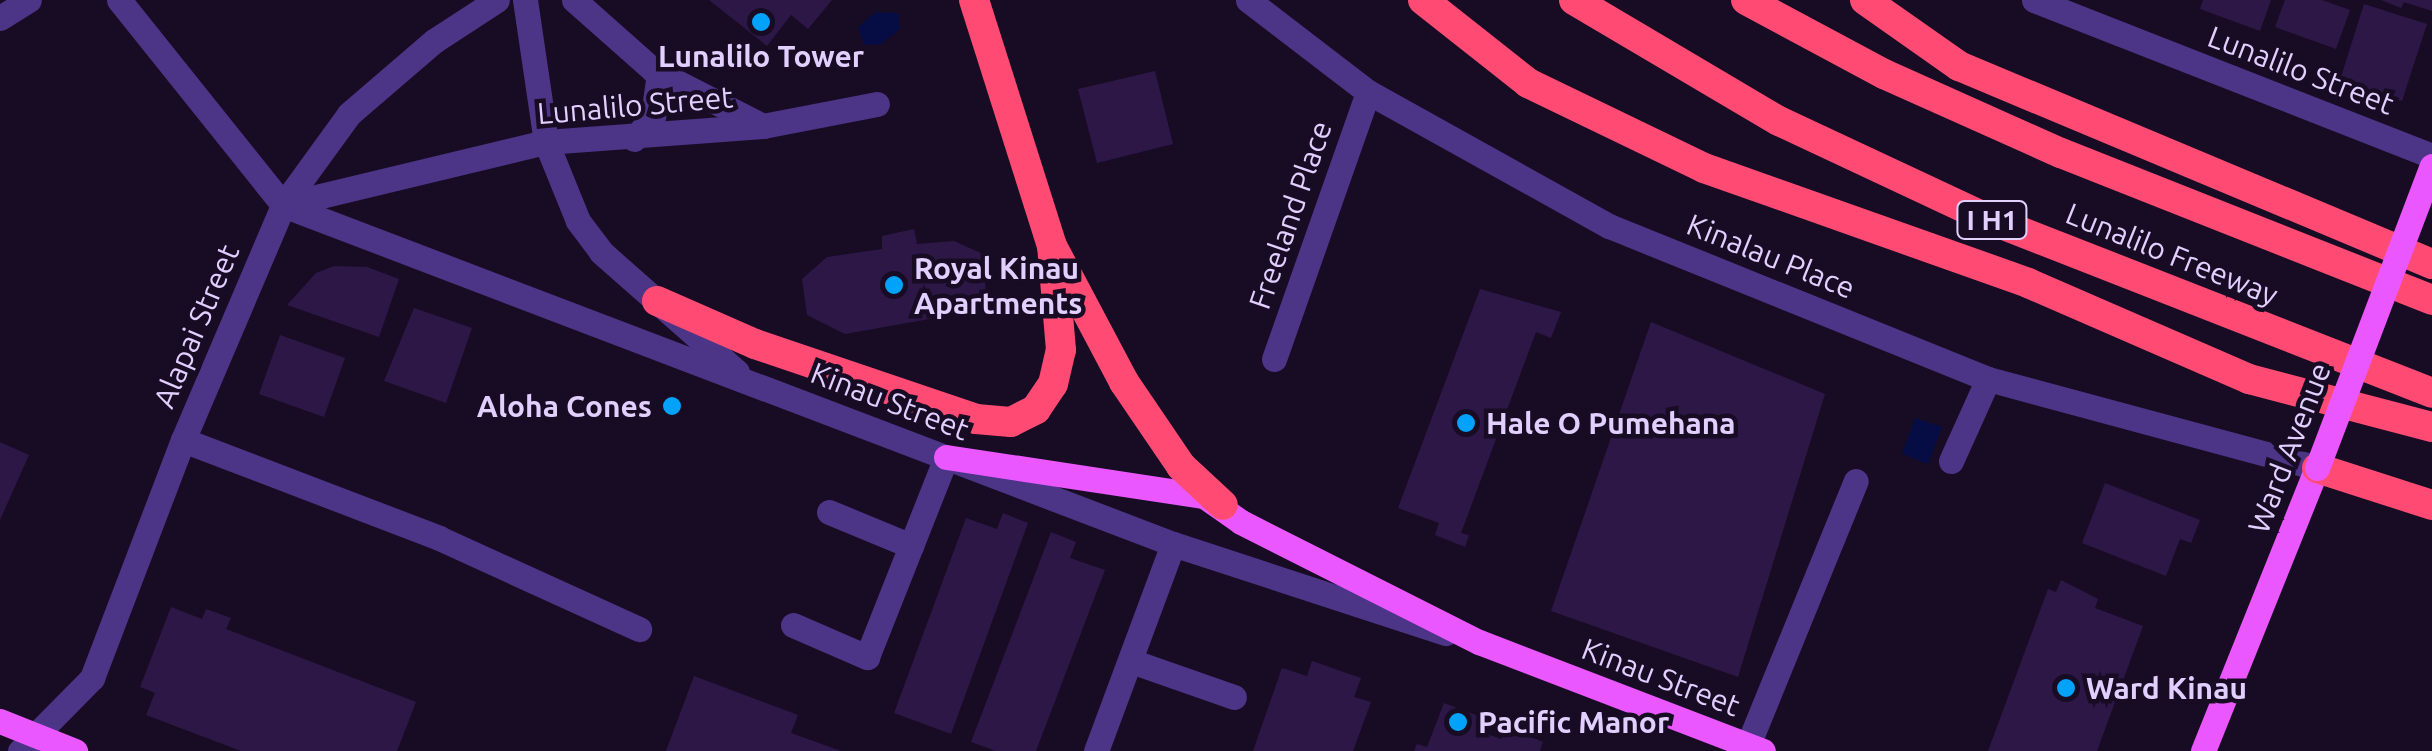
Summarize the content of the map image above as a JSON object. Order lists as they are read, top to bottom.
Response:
{
  "streets": {
    "highway": ["I H1", "Lunalilo Freeway"],
    "main road": ["Kinau Street", "Ward Avenue"],
    "street": [
      "Lunalilo Street",
      "Freeland Place",
      "Kinalau Place",
      "Alapai Street"
    ]
  },
  "crossings": [
    ["Lunalilo Street", "Alapai Street"],
    ["Lunalilo Street", "Kinau Street"],
    ["Freeland Place", "Kinalau Place"],
    ["Kinalau Place", "Ward Avenue"],
    ["Alapai Street", "Kinau Street"]
  ],
  "places": [
    "Lunalilo Tower",
    "Royal Kinau Apartments",
    "Aloha Cones",
    "Hale O Pumehana",
    "Ward Kinau",
    "Pacific Manor"
  ]
}
